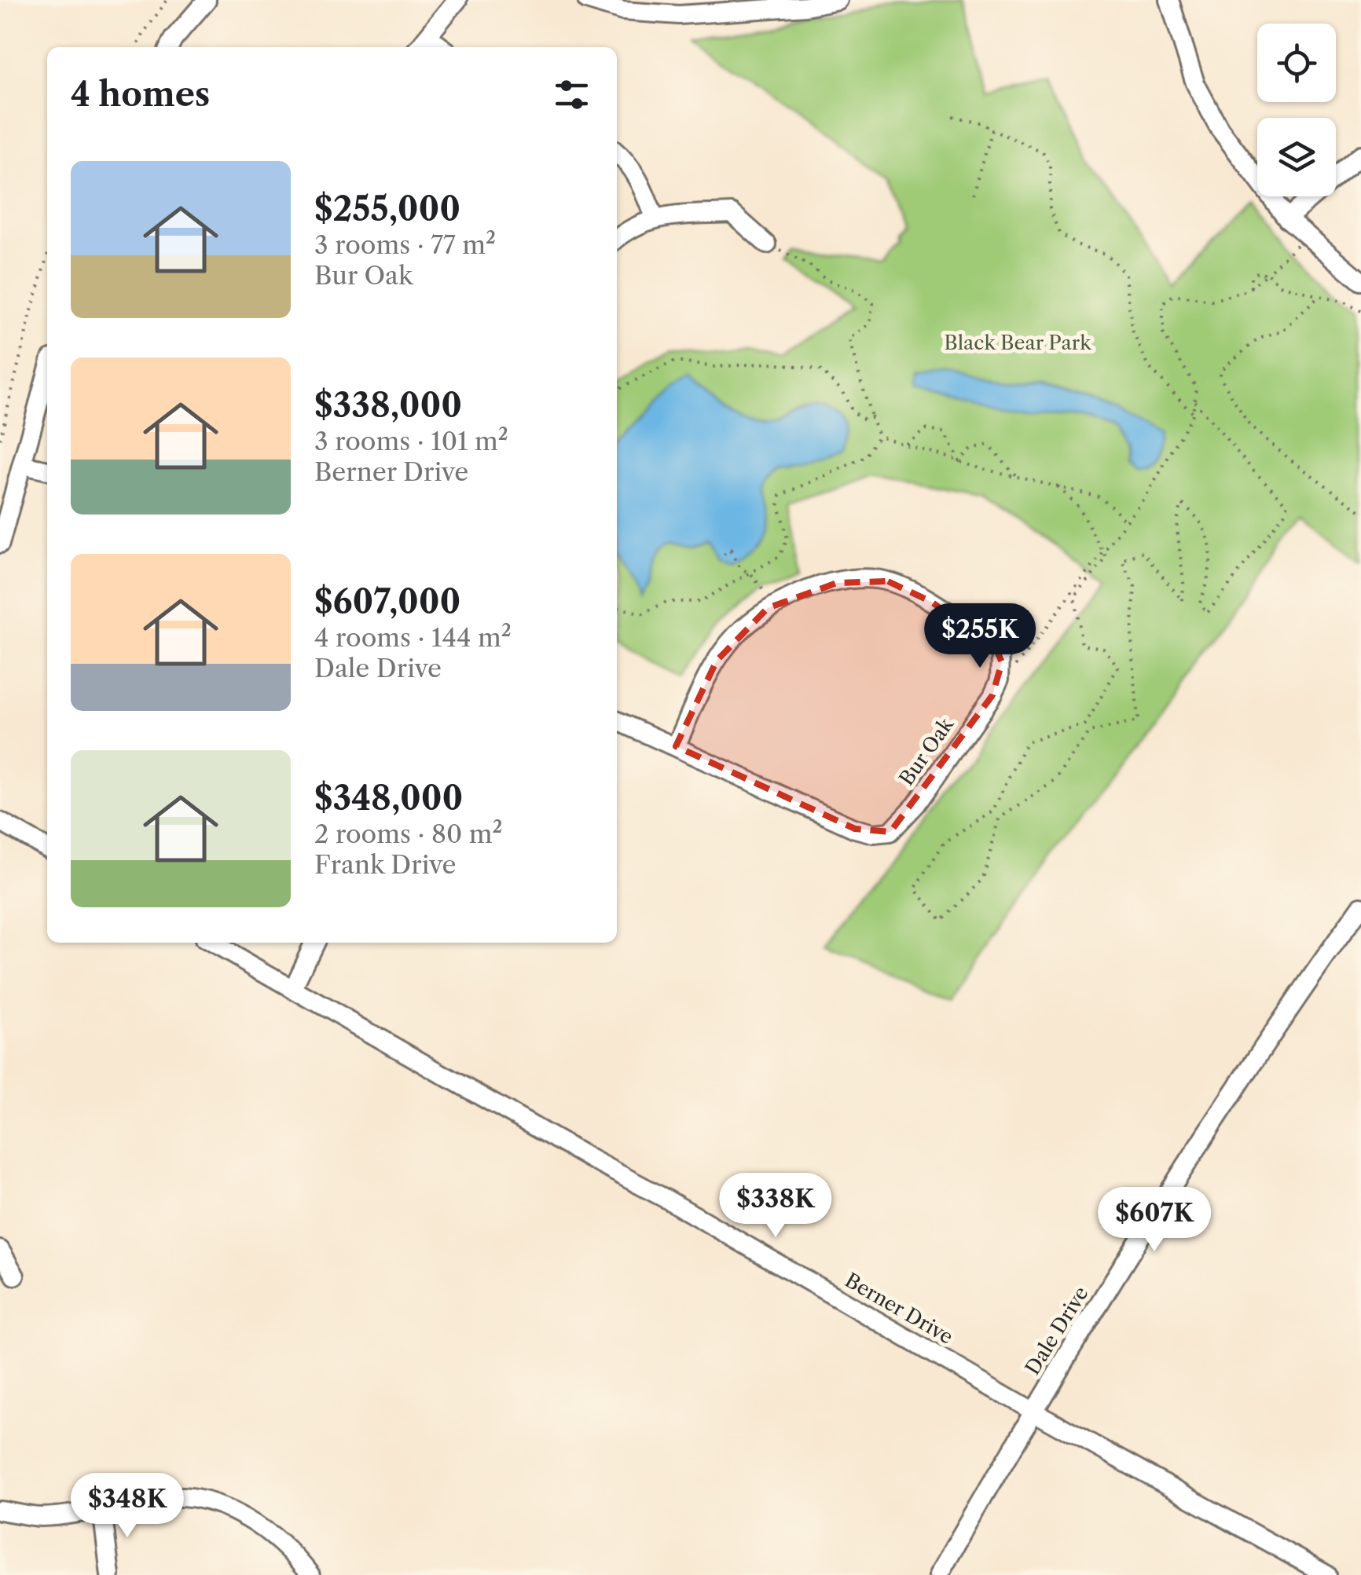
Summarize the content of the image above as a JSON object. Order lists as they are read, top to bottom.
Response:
{
  "streets": {
    "street": ["Bur Oak", "Berner Drive", "Dale Drive"]
  },
  "crossings": [
    ["Berner Drive", "Dale Drive"]
  ],
  "parks": ["Black Bear Park"],
  "page": {
    "heading": "4 homes",
    "list": [
      {
        "name": "$255,000",
        "note": "3 rooms · 77 m² · Bur Oak"
      },
      {
        "name": "$338,000",
        "note": "3 rooms · 101 m² · Berner Drive"
      },
      {
        "name": "$607,000",
        "note": "4 rooms · 144 m² · Dale Drive"
      },
      {
        "name": "$348,000",
        "note": "2 rooms · 80 m² · Frank Drive"
      }
    ],
    "price": [
      "$255K",
      "$338K",
      "$607K",
      "$348K"
    ]
  }
}
